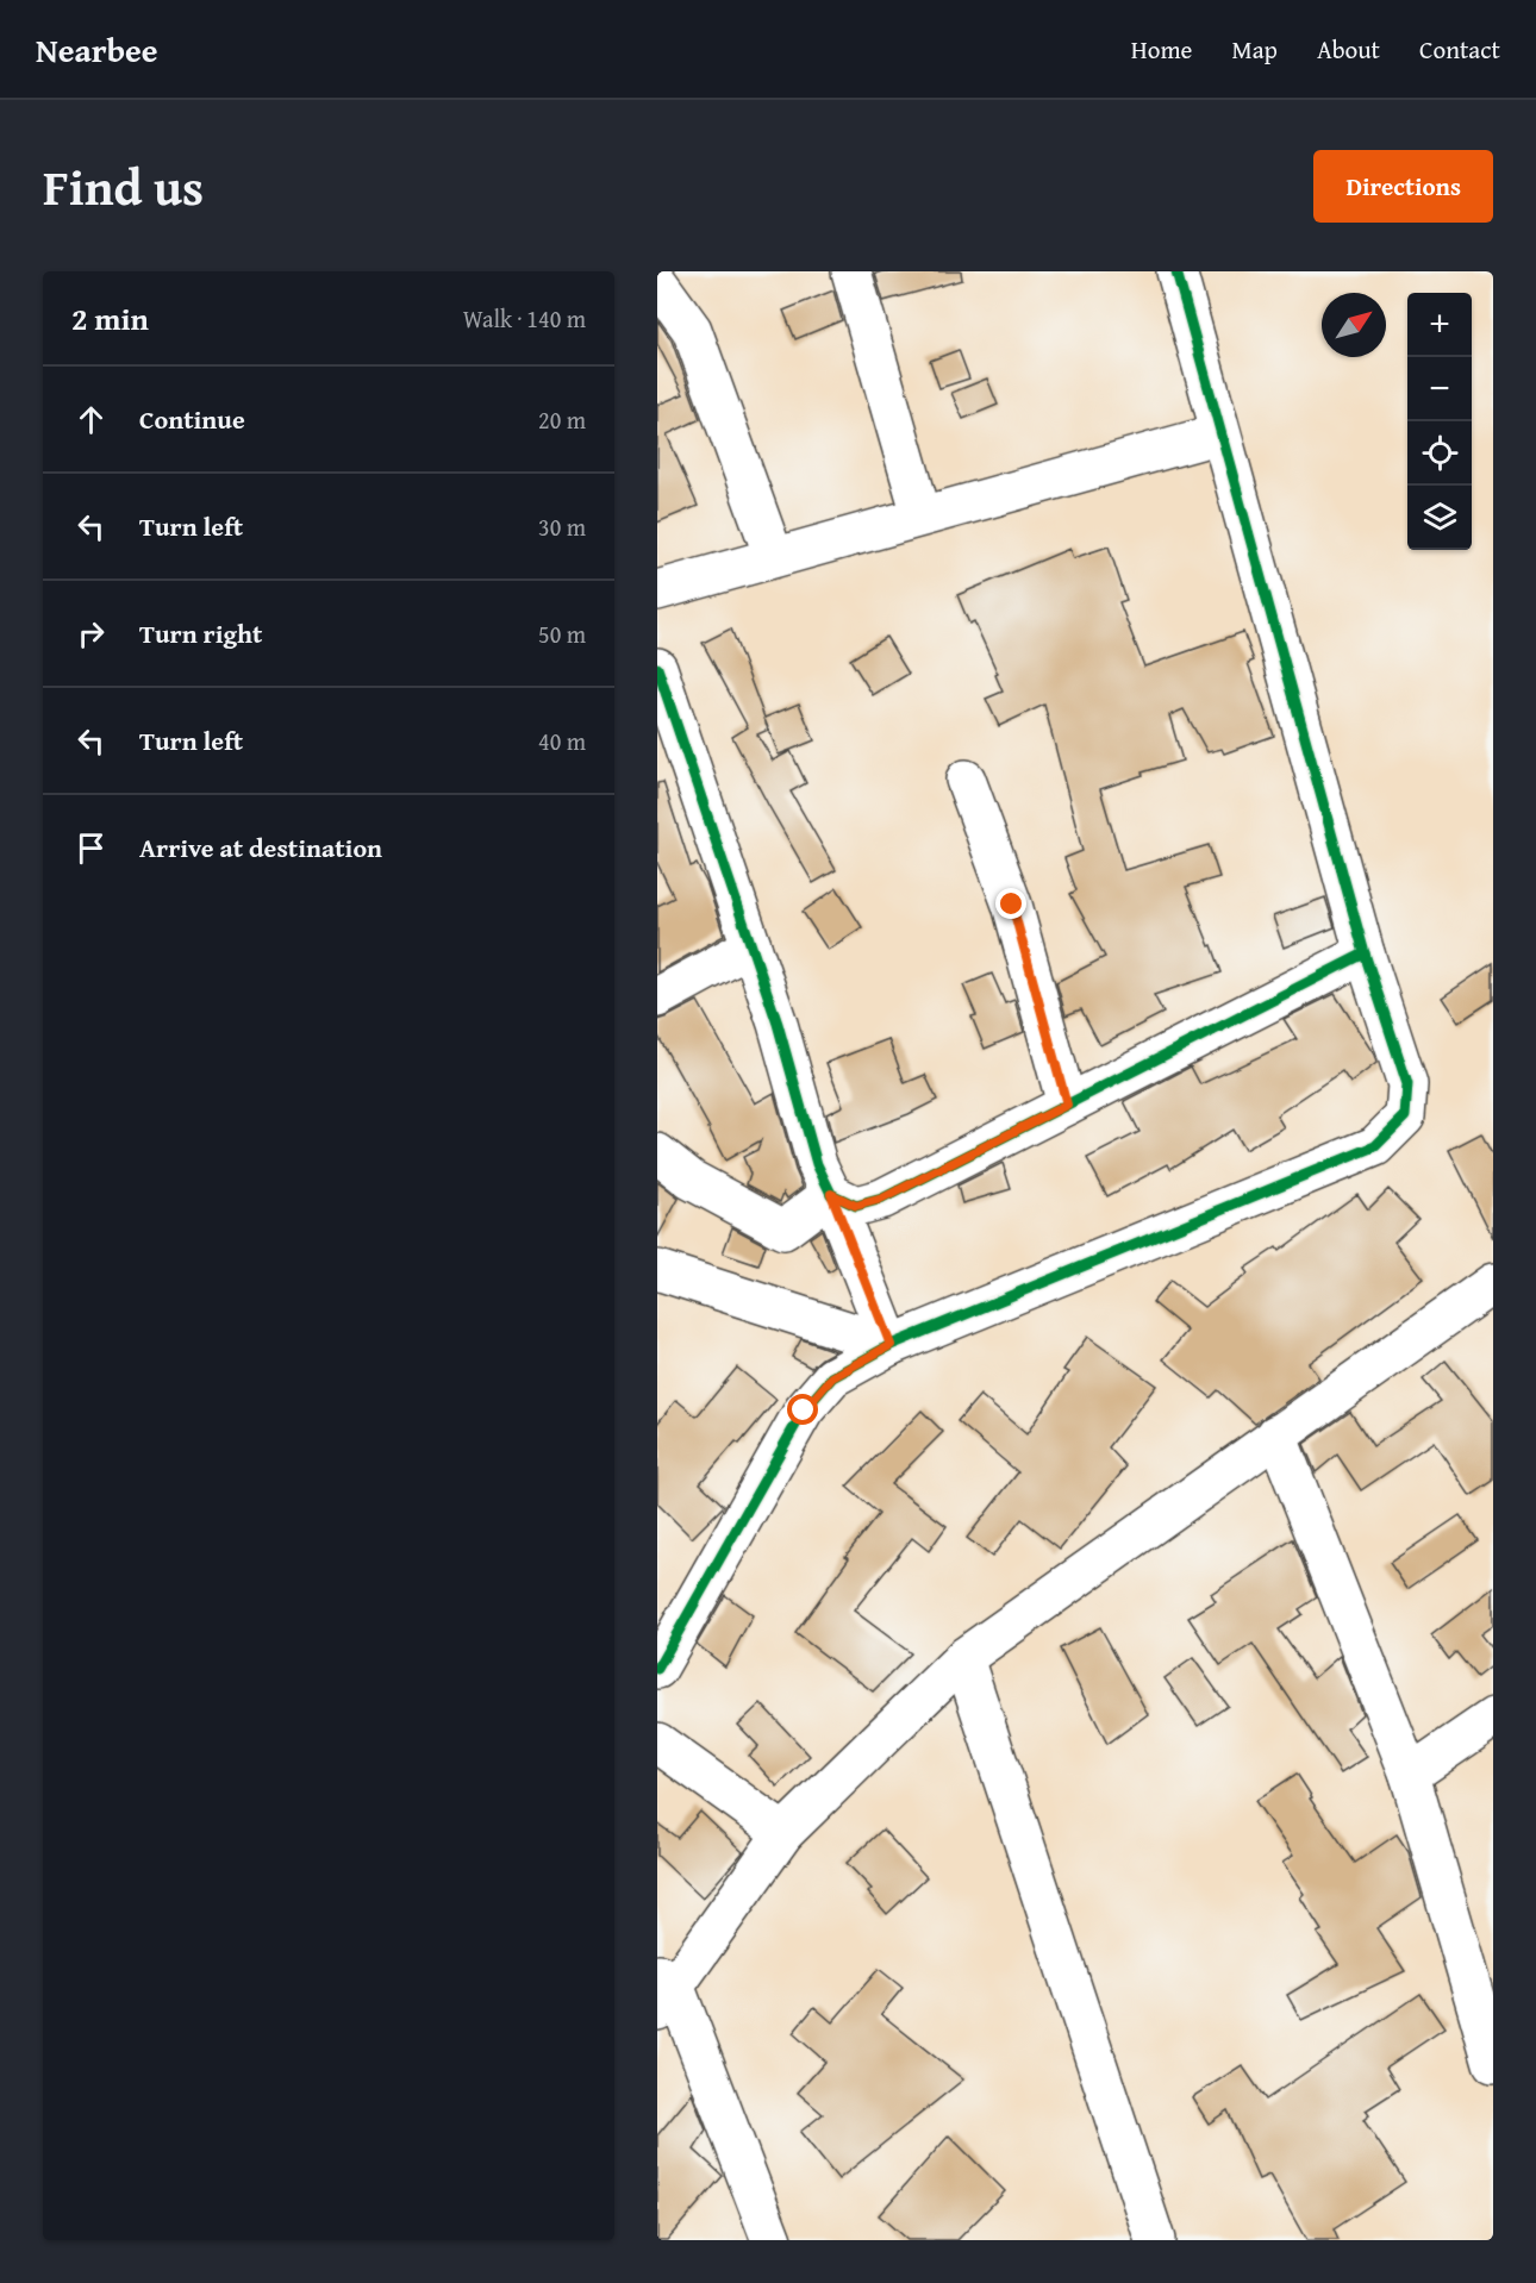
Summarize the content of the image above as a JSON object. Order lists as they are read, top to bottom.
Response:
{
  "north": "top right",
  "page": {
    "header": "Nearbee",
    "nav": [
      "Home",
      "Map",
      "About",
      "Contact"
    ],
    "title": "Find us",
    "buttons": "Directions",
    "heading": ["2 min", "Walk · 140 m"],
    "map_buttons": ["+", "−"],
    "list": [
      ["Continue", "20 m"],
      ["Turn left", "30 m"],
      ["Turn right", "50 m"],
      ["Turn left", "40 m"],
      "Arrive at destination"
    ]
  }
}
